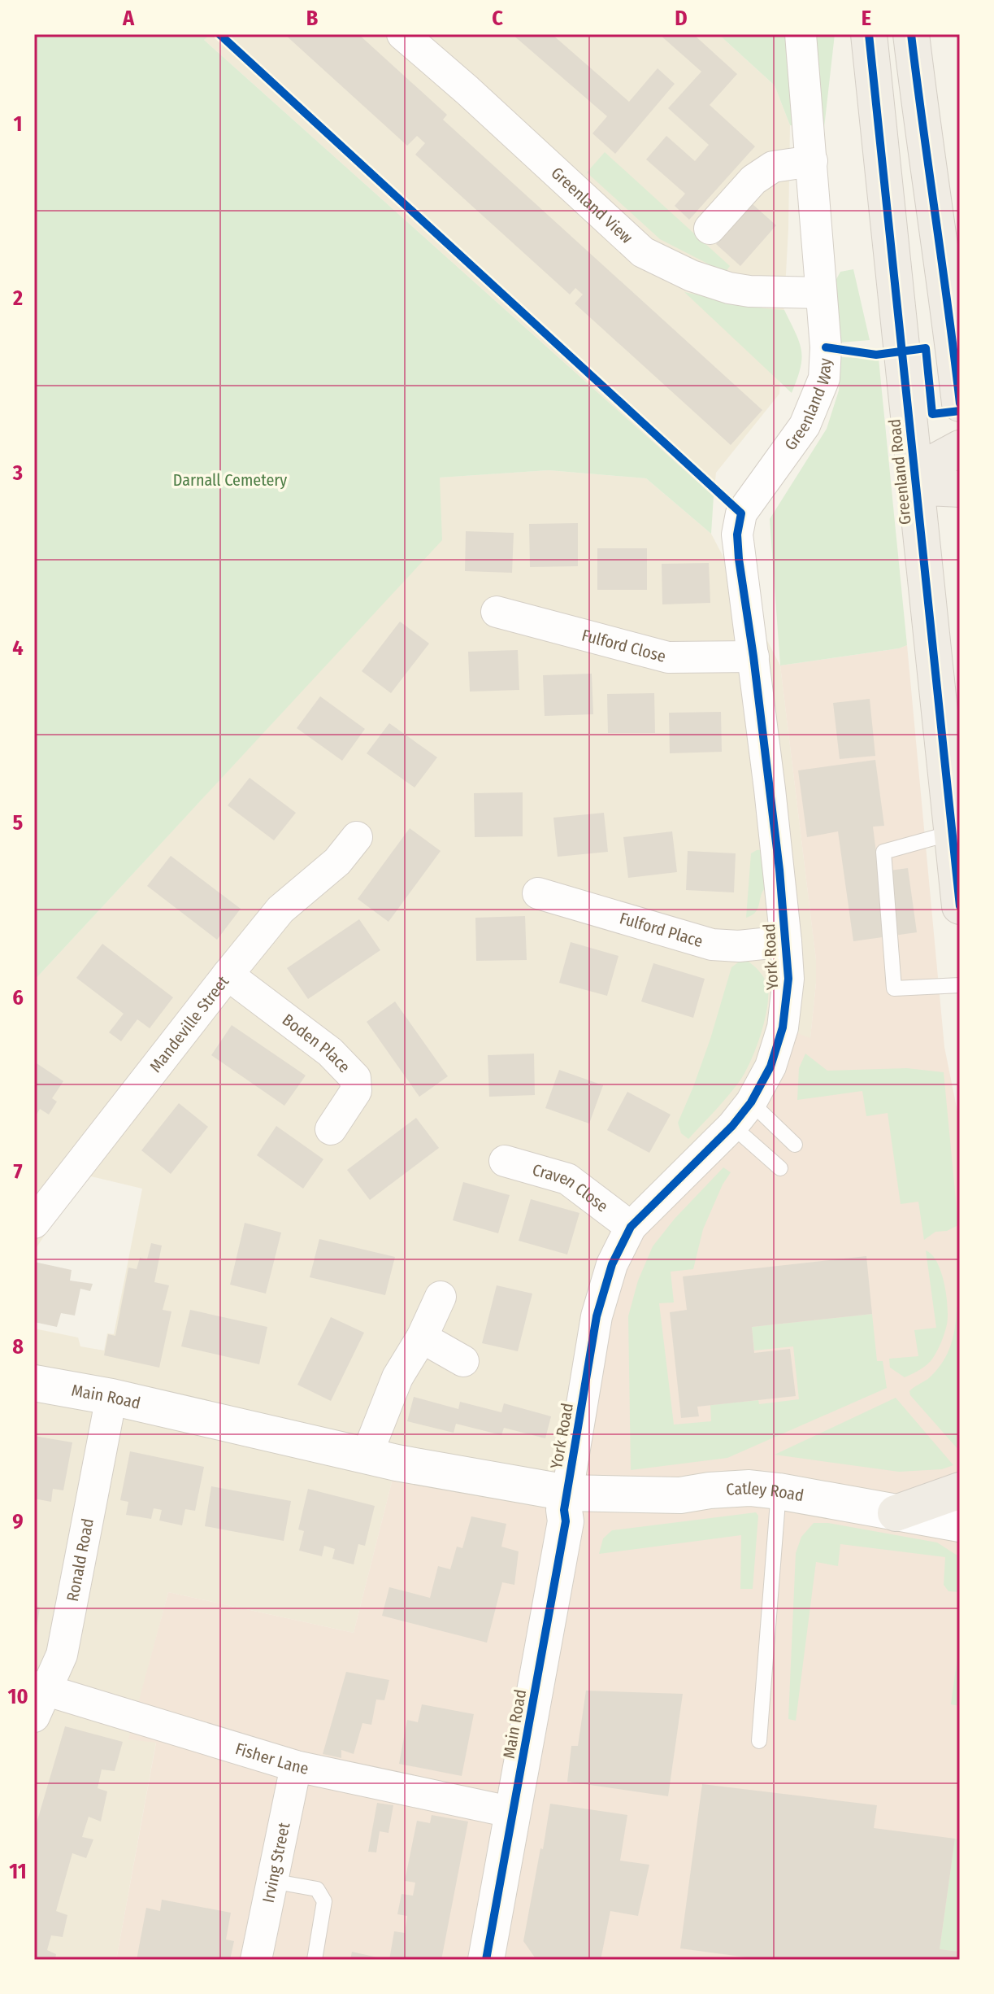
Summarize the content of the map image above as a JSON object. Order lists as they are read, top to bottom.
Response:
{
  "streets": {
    "highway": ["Greenland Road"],
    "main road": ["Main Road", "Catley Road"],
    "street": [
      "Greenland View",
      "Greenland Way",
      "Fulford Close",
      "Fulford Place",
      "York Road",
      "Mandeville Street",
      "Boden Place",
      "Craven Close",
      "Ronald Road",
      "Fisher Lane",
      "Irving Street"
    ]
  },
  "crossings": [
    ["Greenland View", "Greenland Way"],
    ["Greenland Way", "York Road"],
    ["Fulford Close", "York Road"],
    ["Fulford Place", "York Road"],
    ["York Road", "Craven Close"],
    ["York Road", "Main Road"],
    ["York Road", "Catley Road"],
    ["Mandeville Street", "Boden Place"],
    ["Main Road", "Catley Road"],
    ["Main Road", "Ronald Road"],
    ["Main Road", "Fisher Lane"],
    ["Ronald Road", "Fisher Lane"],
    ["Fisher Lane", "Irving Street"]
  ],
  "parks": ["Darnall Cemetery"],
  "grid": {
    "columns": [
      "A",
      "B",
      "C",
      "D",
      "E"
    ],
    "rows": [
      "1",
      "2",
      "3",
      "4",
      "5",
      "6",
      "7",
      "8",
      "9",
      "10",
      "11"
    ]
  }
}
